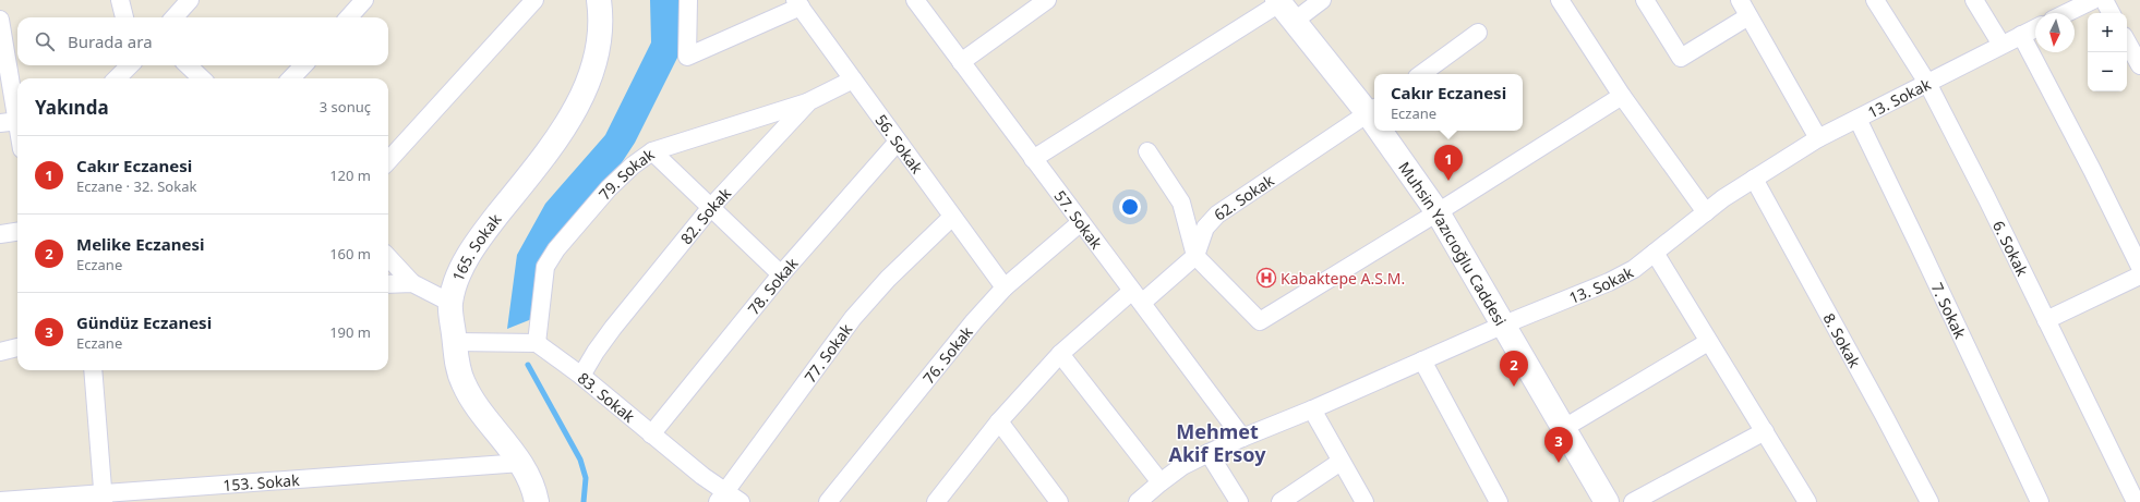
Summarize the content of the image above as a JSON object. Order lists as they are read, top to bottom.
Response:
{
  "streets": {
    "main road": ["Muhsin Yazıcıoğlu Caddesi", "165. Sokak"],
    "street": [
      "13. Sokak",
      "56. Sokak",
      "79. Sokak",
      "62. Sokak",
      "82. Sokak",
      "57. Sokak",
      "6. Sokak",
      "78. Sokak",
      "7. Sokak",
      "8. Sokak",
      "77. Sokak",
      "76. Sokak",
      "83. Sokak",
      "153. Sokak"
    ]
  },
  "crossings": [
    ["13. Sokak", "57. Sokak"],
    ["13. Sokak", "Muhsin Yazıcıoğlu Caddesi"],
    ["13. Sokak", "6. Sokak"],
    ["13. Sokak", "7. Sokak"],
    ["13. Sokak", "8. Sokak"],
    ["56. Sokak", "82. Sokak"],
    ["56. Sokak", "78. Sokak"],
    ["56. Sokak", "77. Sokak"],
    ["56. Sokak", "76. Sokak"],
    ["79. Sokak", "82. Sokak"],
    ["79. Sokak", "83. Sokak"],
    ["62. Sokak", "Muhsin Yazıcıoğlu Caddesi"],
    ["82. Sokak", "83. Sokak"],
    ["57. Sokak", "76. Sokak"],
    ["165. Sokak", "153. Sokak"],
    ["78. Sokak", "83. Sokak"],
    ["77. Sokak", "83. Sokak"]
  ],
  "districts": ["Mehmet Akif Ersoy"],
  "places": {
    "hospital": ["Kabaktepe A.S.M."]
  },
  "north": "bottom",
  "page": {
    "map_buttons": ["+", "−"],
    "search": "Burada ara",
    "popup": ["Cakır Eczanesi", "Eczane"],
    "heading": ["Yakında", "3 sonuç"],
    "list": [
      {
        "mark": "1",
        "name": "Cakır Eczanesi",
        "note": "Eczane · 32. Sokak",
        "value": "120 m"
      },
      {
        "mark": "2",
        "name": "Melike Eczanesi",
        "note": "Eczane",
        "value": "160 m"
      },
      {
        "mark": "3",
        "name": "Gündüz Eczanesi",
        "note": "Eczane",
        "value": "190 m"
      }
    ],
    "pins": ["1", "2", "3"]
  }
}
